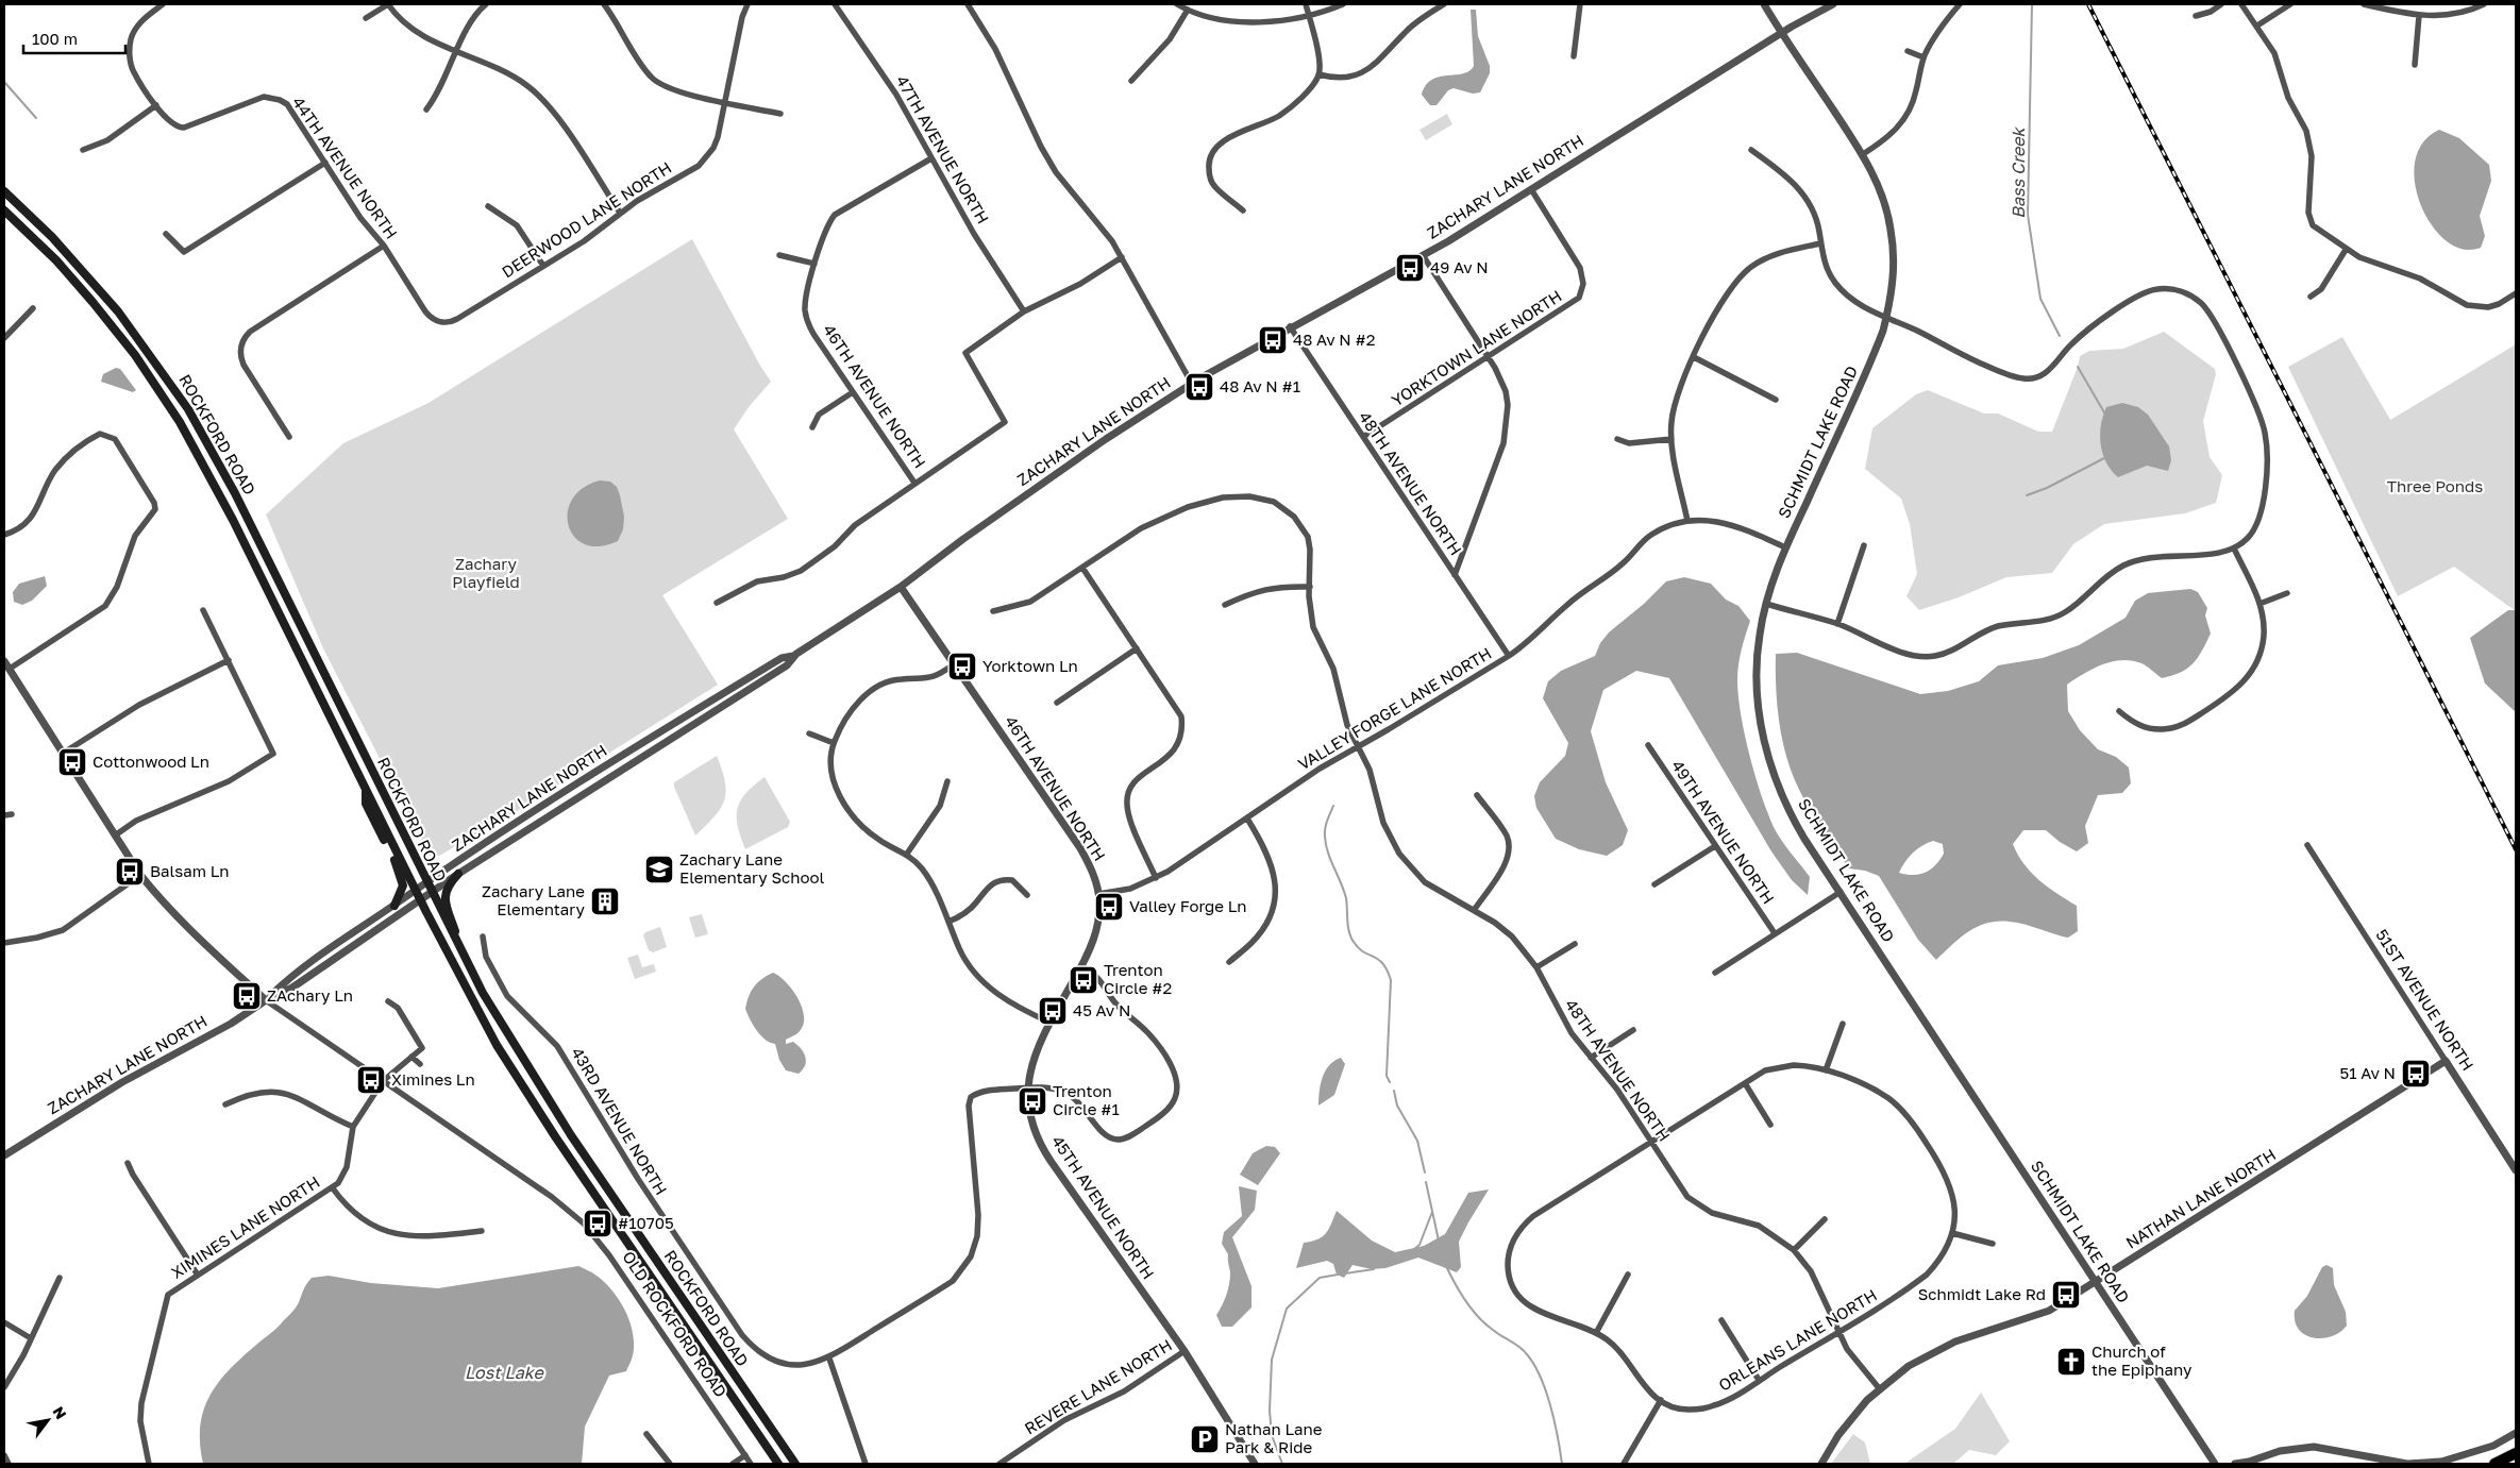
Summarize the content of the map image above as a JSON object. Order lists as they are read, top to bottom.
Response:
{
  "streets": {
    "main road": ["ROCKFORD ROAD"],
    "street": [
      "47TH AVENUE NORTH",
      "44TH AVENUE NORTH",
      "ZACHARY LANE NORTH",
      "DEERWOOD LANE NORTH",
      "YORKTOWN LANE NORTH",
      "46TH AVENUE NORTH",
      "SCHMIDT LAKE ROAD",
      "48TH AVENUE NORTH",
      "VALLEY FORGE LANE NORTH",
      "49TH AVENUE NORTH",
      "51ST AVENUE NORTH",
      "43RD AVENUE NORTH",
      "NATHAN LANE NORTH",
      "45TH AVENUE NORTH",
      "XIMINES LANE NORTH",
      "OLD ROCKFORD ROAD",
      "ORLEANS LANE NORTH",
      "REVERE LANE NORTH"
    ]
  },
  "crossings": [
    ["47TH AVENUE NORTH", "46TH AVENUE NORTH"],
    ["44TH AVENUE NORTH", "DEERWOOD LANE NORTH"],
    ["ZACHARY LANE NORTH", "YORKTOWN LANE NORTH"],
    ["ZACHARY LANE NORTH", "46TH AVENUE NORTH"],
    ["ZACHARY LANE NORTH", "ROCKFORD ROAD"],
    ["ZACHARY LANE NORTH", "SCHMIDT LAKE ROAD"],
    ["ZACHARY LANE NORTH", "48TH AVENUE NORTH"],
    ["ZACHARY LANE NORTH", "OLD ROCKFORD ROAD"],
    ["YORKTOWN LANE NORTH", "48TH AVENUE NORTH"],
    ["46TH AVENUE NORTH", "VALLEY FORGE LANE NORTH"],
    ["46TH AVENUE NORTH", "45TH AVENUE NORTH"],
    ["SCHMIDT LAKE ROAD", "VALLEY FORGE LANE NORTH"],
    ["SCHMIDT LAKE ROAD", "NATHAN LANE NORTH"],
    ["48TH AVENUE NORTH", "VALLEY FORGE LANE NORTH"],
    ["48TH AVENUE NORTH", "NATHAN LANE NORTH"],
    ["48TH AVENUE NORTH", "ORLEANS LANE NORTH"],
    ["51ST AVENUE NORTH", "NATHAN LANE NORTH"],
    ["43RD AVENUE NORTH", "45TH AVENUE NORTH"],
    ["45TH AVENUE NORTH", "REVERE LANE NORTH"],
    ["XIMINES LANE NORTH", "OLD ROCKFORD ROAD"]
  ],
  "water": ["Bass Creek", "Lost Lake"],
  "parks": ["Three Ponds", "Zachary Playfield"],
  "places": {
    "bus stop": [
      "49 Av N",
      "48 Av N #2",
      "48 Av N #1",
      "Yorktown Ln",
      "Cottonwood Ln",
      "Balsam Ln",
      "Valley Forge Ln",
      "Trenton Circle #2",
      "ZAchary Ln",
      "45 Av N",
      "51 Av N",
      "Ximines Ln",
      "Trenton Circle #1",
      "#10705",
      "Schmidt Lake Rd"
    ],
    "school or university": ["Zachary Lane Elementary School"],
    "building": ["Zachary Lane Elementary"],
    "church": ["Church of the Epiphany"],
    "parking": ["Nathan Lane Park & Ride"]
  },
  "scale_bar": "100 m",
  "north": "top right"
}
